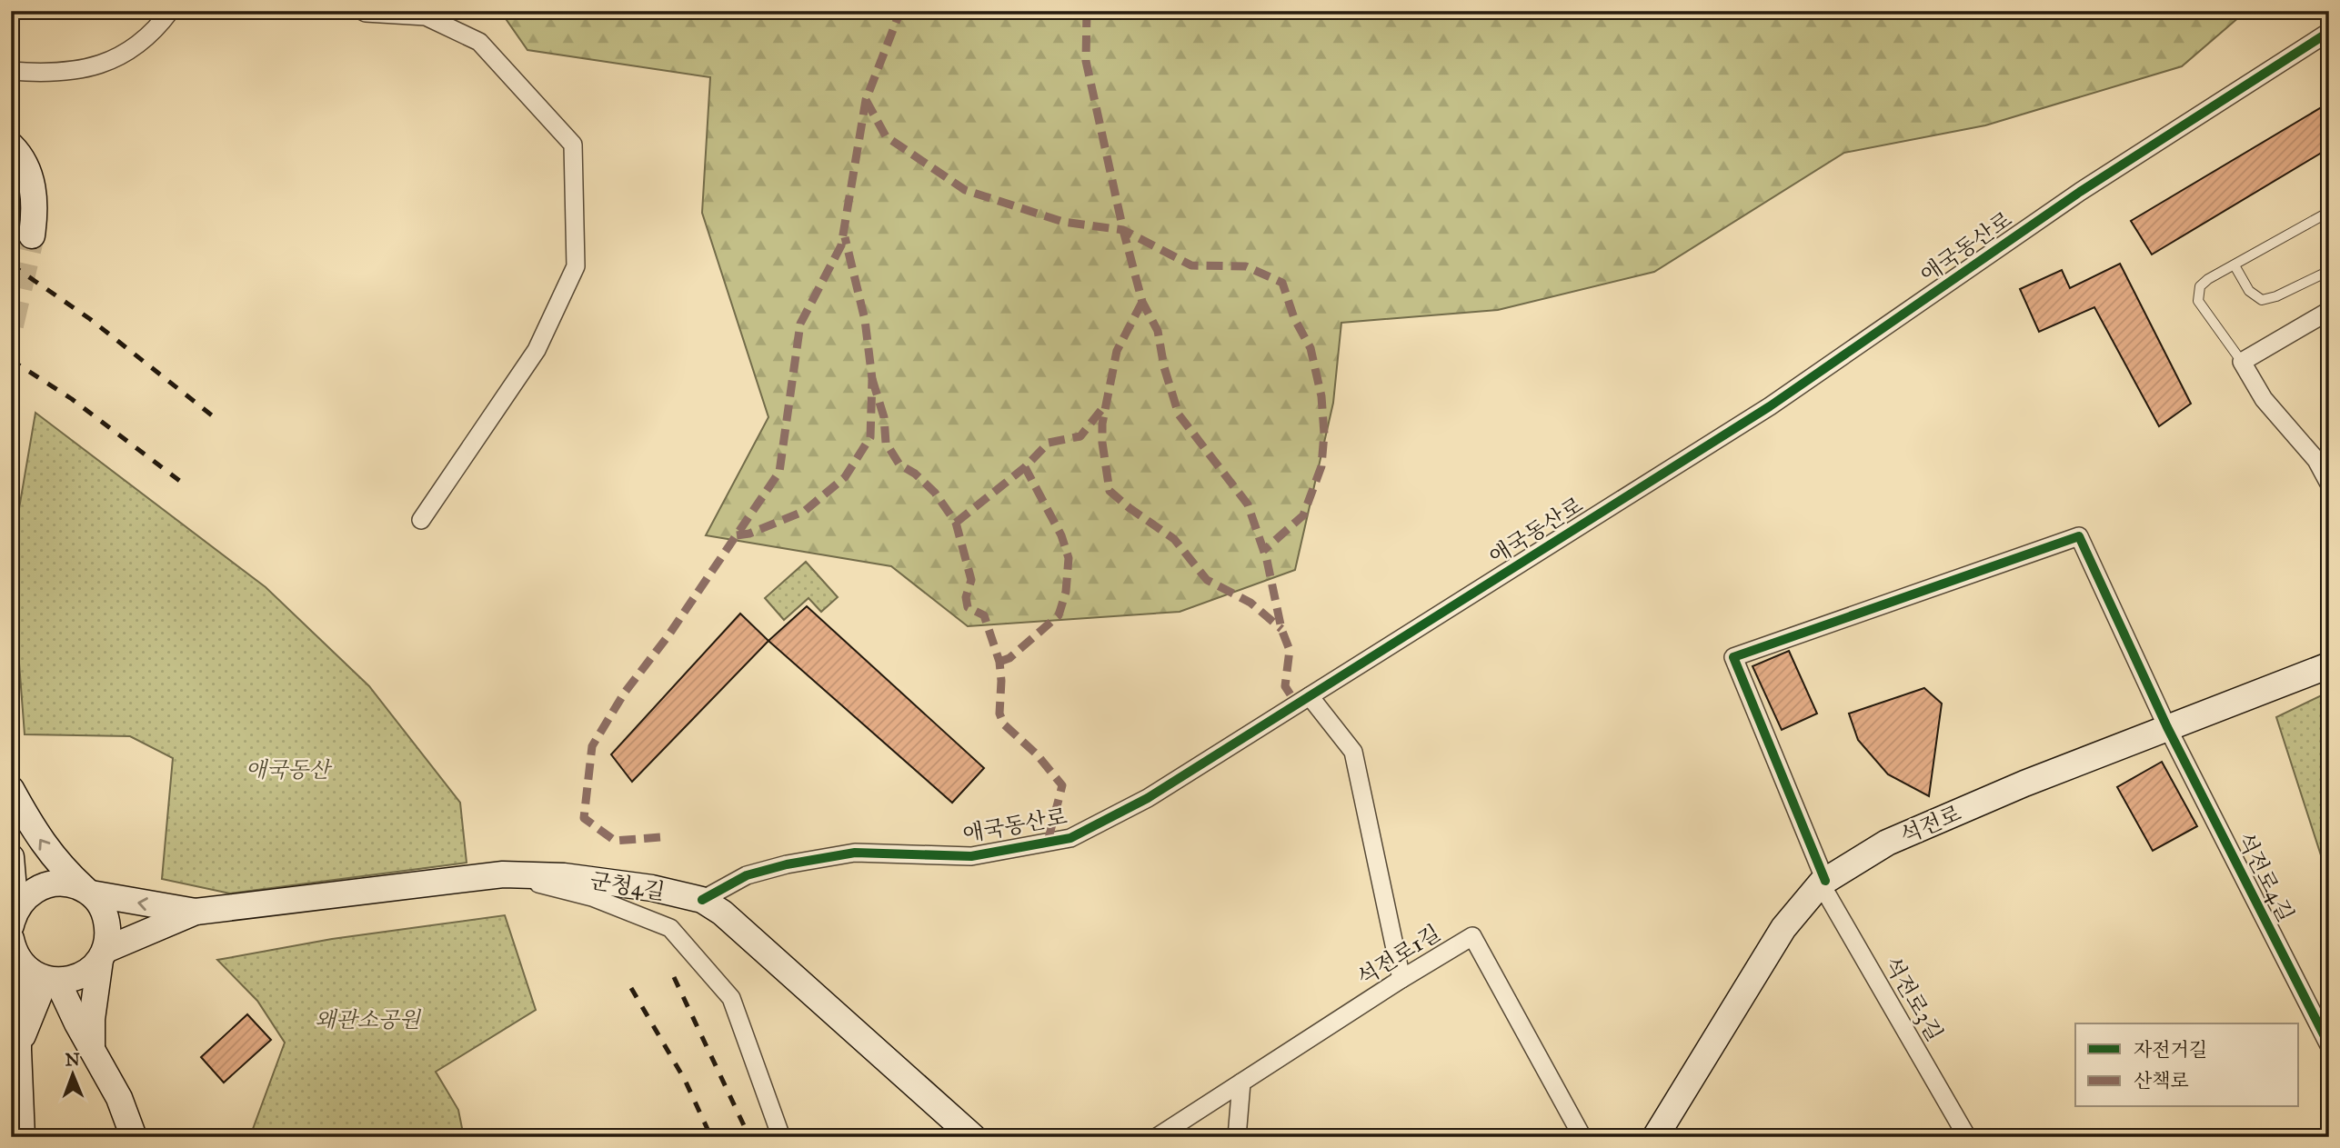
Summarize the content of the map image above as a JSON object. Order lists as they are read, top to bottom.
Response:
{
  "streets": {
    "street": [
      "애국동산로",
      "석전로",
      "석전로4길",
      "군청4길",
      "석전로1길",
      "석전로3길"
    ]
  },
  "crossings": [
    ["애국동산로", "군청4길"],
    ["석전로", "석전로4길"],
    ["석전로", "석전로3길"],
    ["석전로4길", "석전로3길"]
  ],
  "parks": ["애국동산", "왜관소공원"],
  "legend": ["자전거길", "산책로"],
  "north": "top"
}
